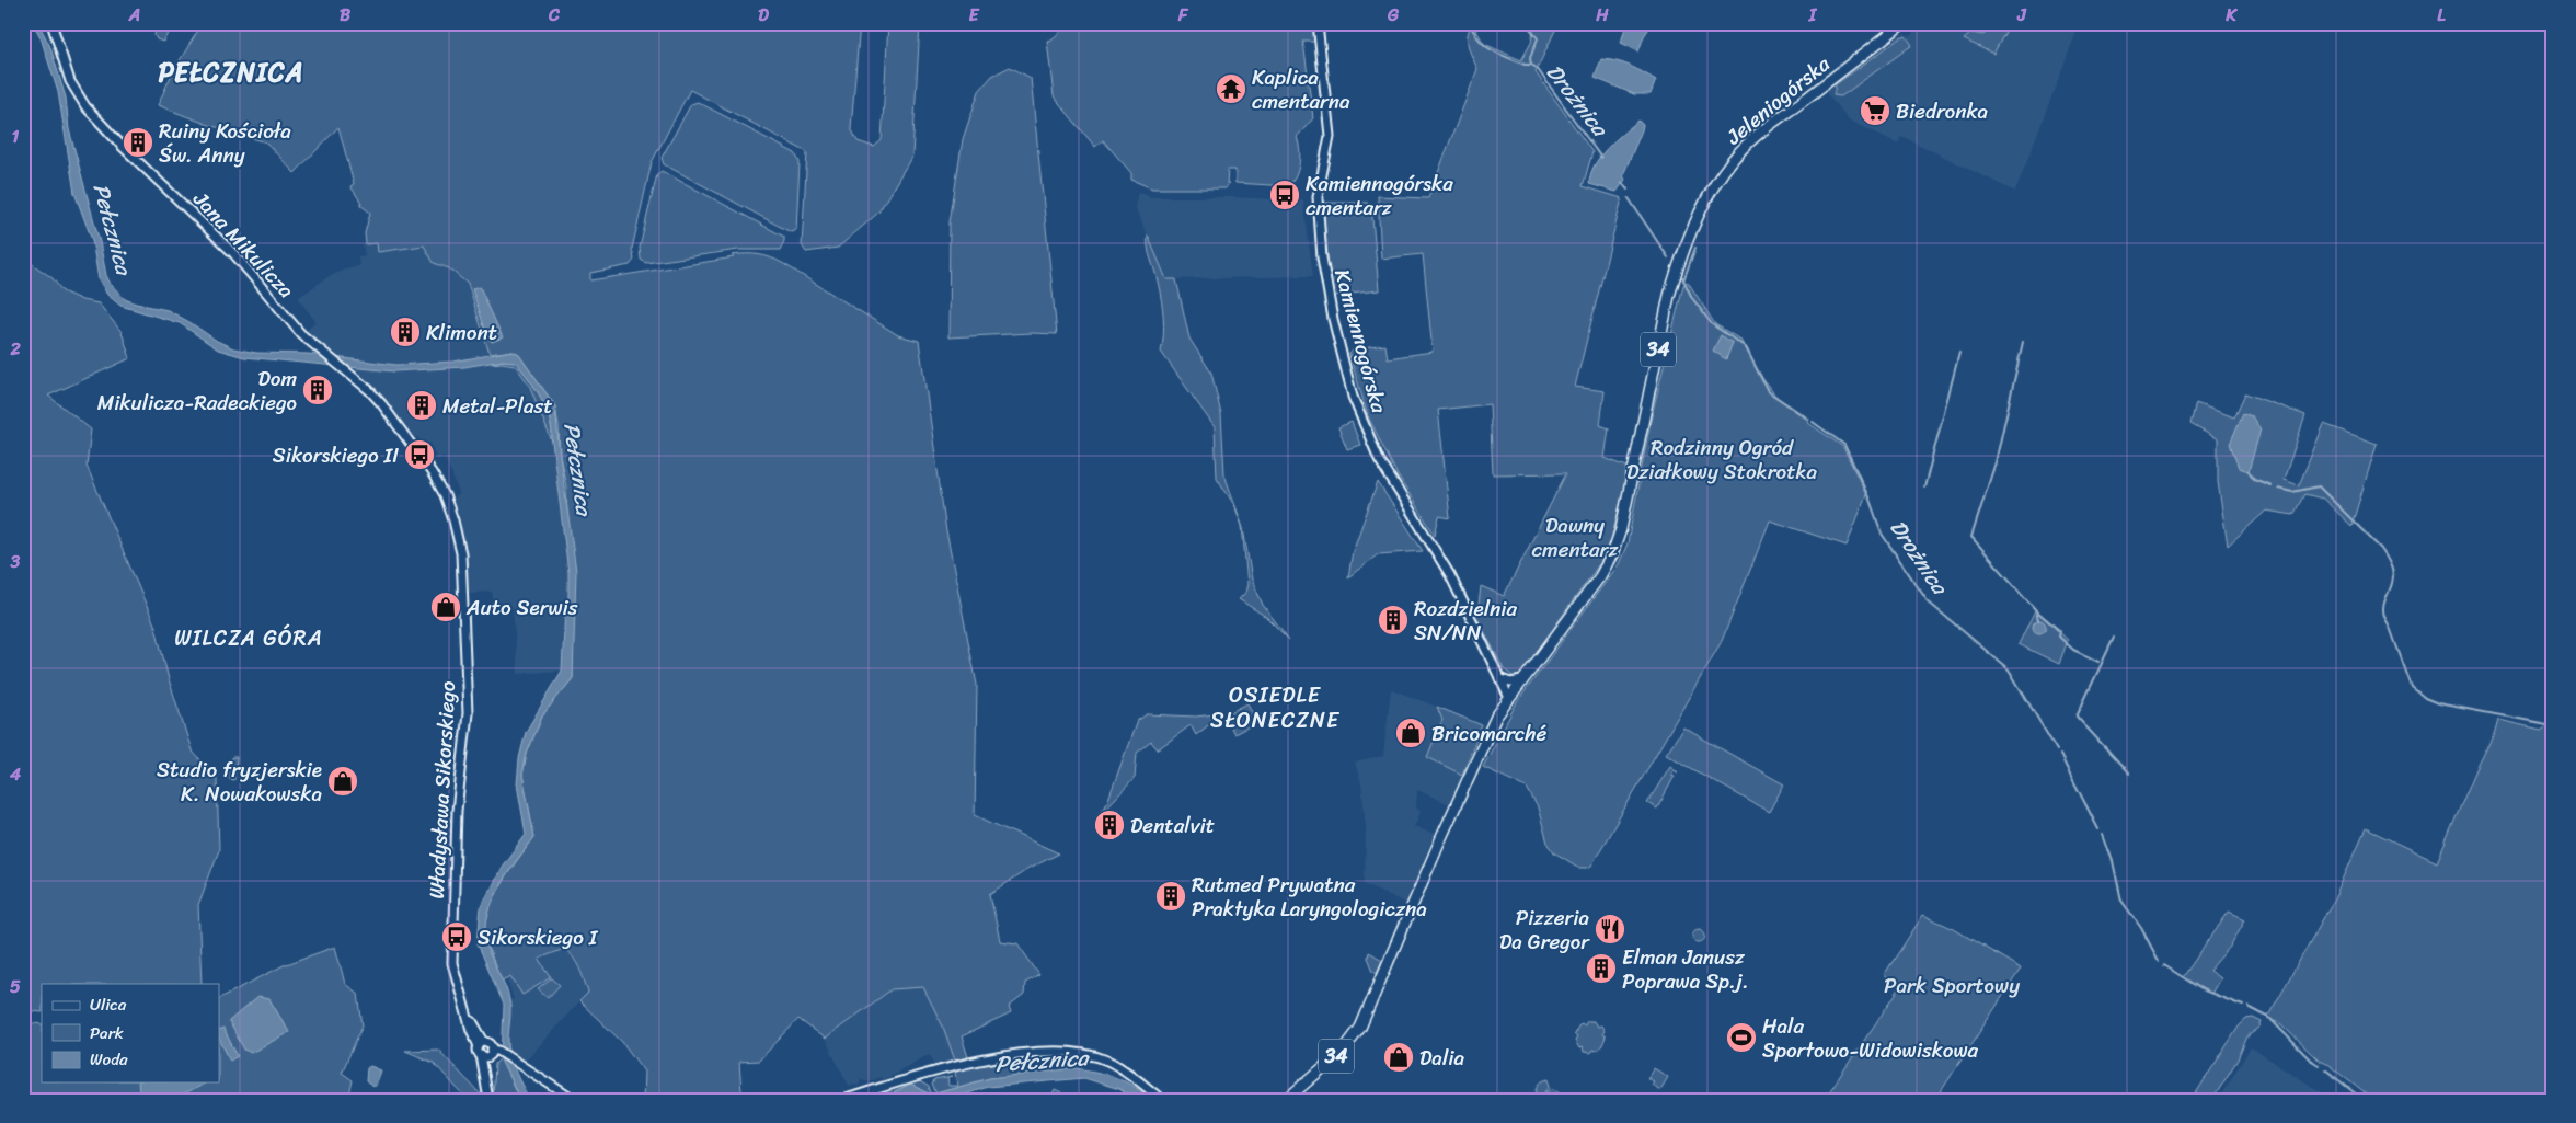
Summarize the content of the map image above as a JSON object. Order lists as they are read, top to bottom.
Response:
{
  "streets": {
    "main road": ["Jeleniogórska", "34"],
    "street": ["Jana Mikulicza", "Kamiennogórska", "Władysława Sikorskiego"]
  },
  "crossings": [
    ["Jeleniogórska", "Kamiennogórska"],
    ["Jana Mikulicza", "Władysława Sikorskiego"]
  ],
  "districts": ["PEŁCZNICA", "WILCZA GÓRA", "OSIEDLE SŁONECZNE"],
  "water": ["Drożnica", "Pełcznica"],
  "parks": ["Rodzinny Ogród Działkowy Stokrotka", "Dawny cmentarz", "Park Sportowy"],
  "places": {
    "temple": ["Kaplica cmentarna"],
    "supermarket": ["Biedronka"],
    "building": [
      "Ruiny Kościoła Św. Anny",
      "Klimont",
      "Dom Mikulicza-Radeckiego",
      "Metal-Plast",
      "Rozdzielnia SN/NN",
      "Dentalvit",
      "Rutmed Prywatna Praktyka Laryngologiczna",
      "Elman Janusz Poprawa Sp.j."
    ],
    "bus stop": ["Kamiennogórska cmentarz", "Sikorskiego II", "Sikorskiego I"],
    "shop": [
      "Auto Serwis",
      "Bricomarché",
      "Studio fryzjerskie K. Nowakowska",
      "Dalia"
    ],
    "restaurant": ["Pizzeria Da Gregor"],
    "sports": ["Hala Sportowo-Widowiskowa"]
  },
  "legend": ["Ulica", "Park", "Woda"],
  "grid": {
    "columns": [
      "A",
      "B",
      "C",
      "D",
      "E",
      "F",
      "G",
      "H",
      "I",
      "J",
      "K",
      "L"
    ],
    "rows": [
      "1",
      "2",
      "3",
      "4",
      "5"
    ]
  }
}
